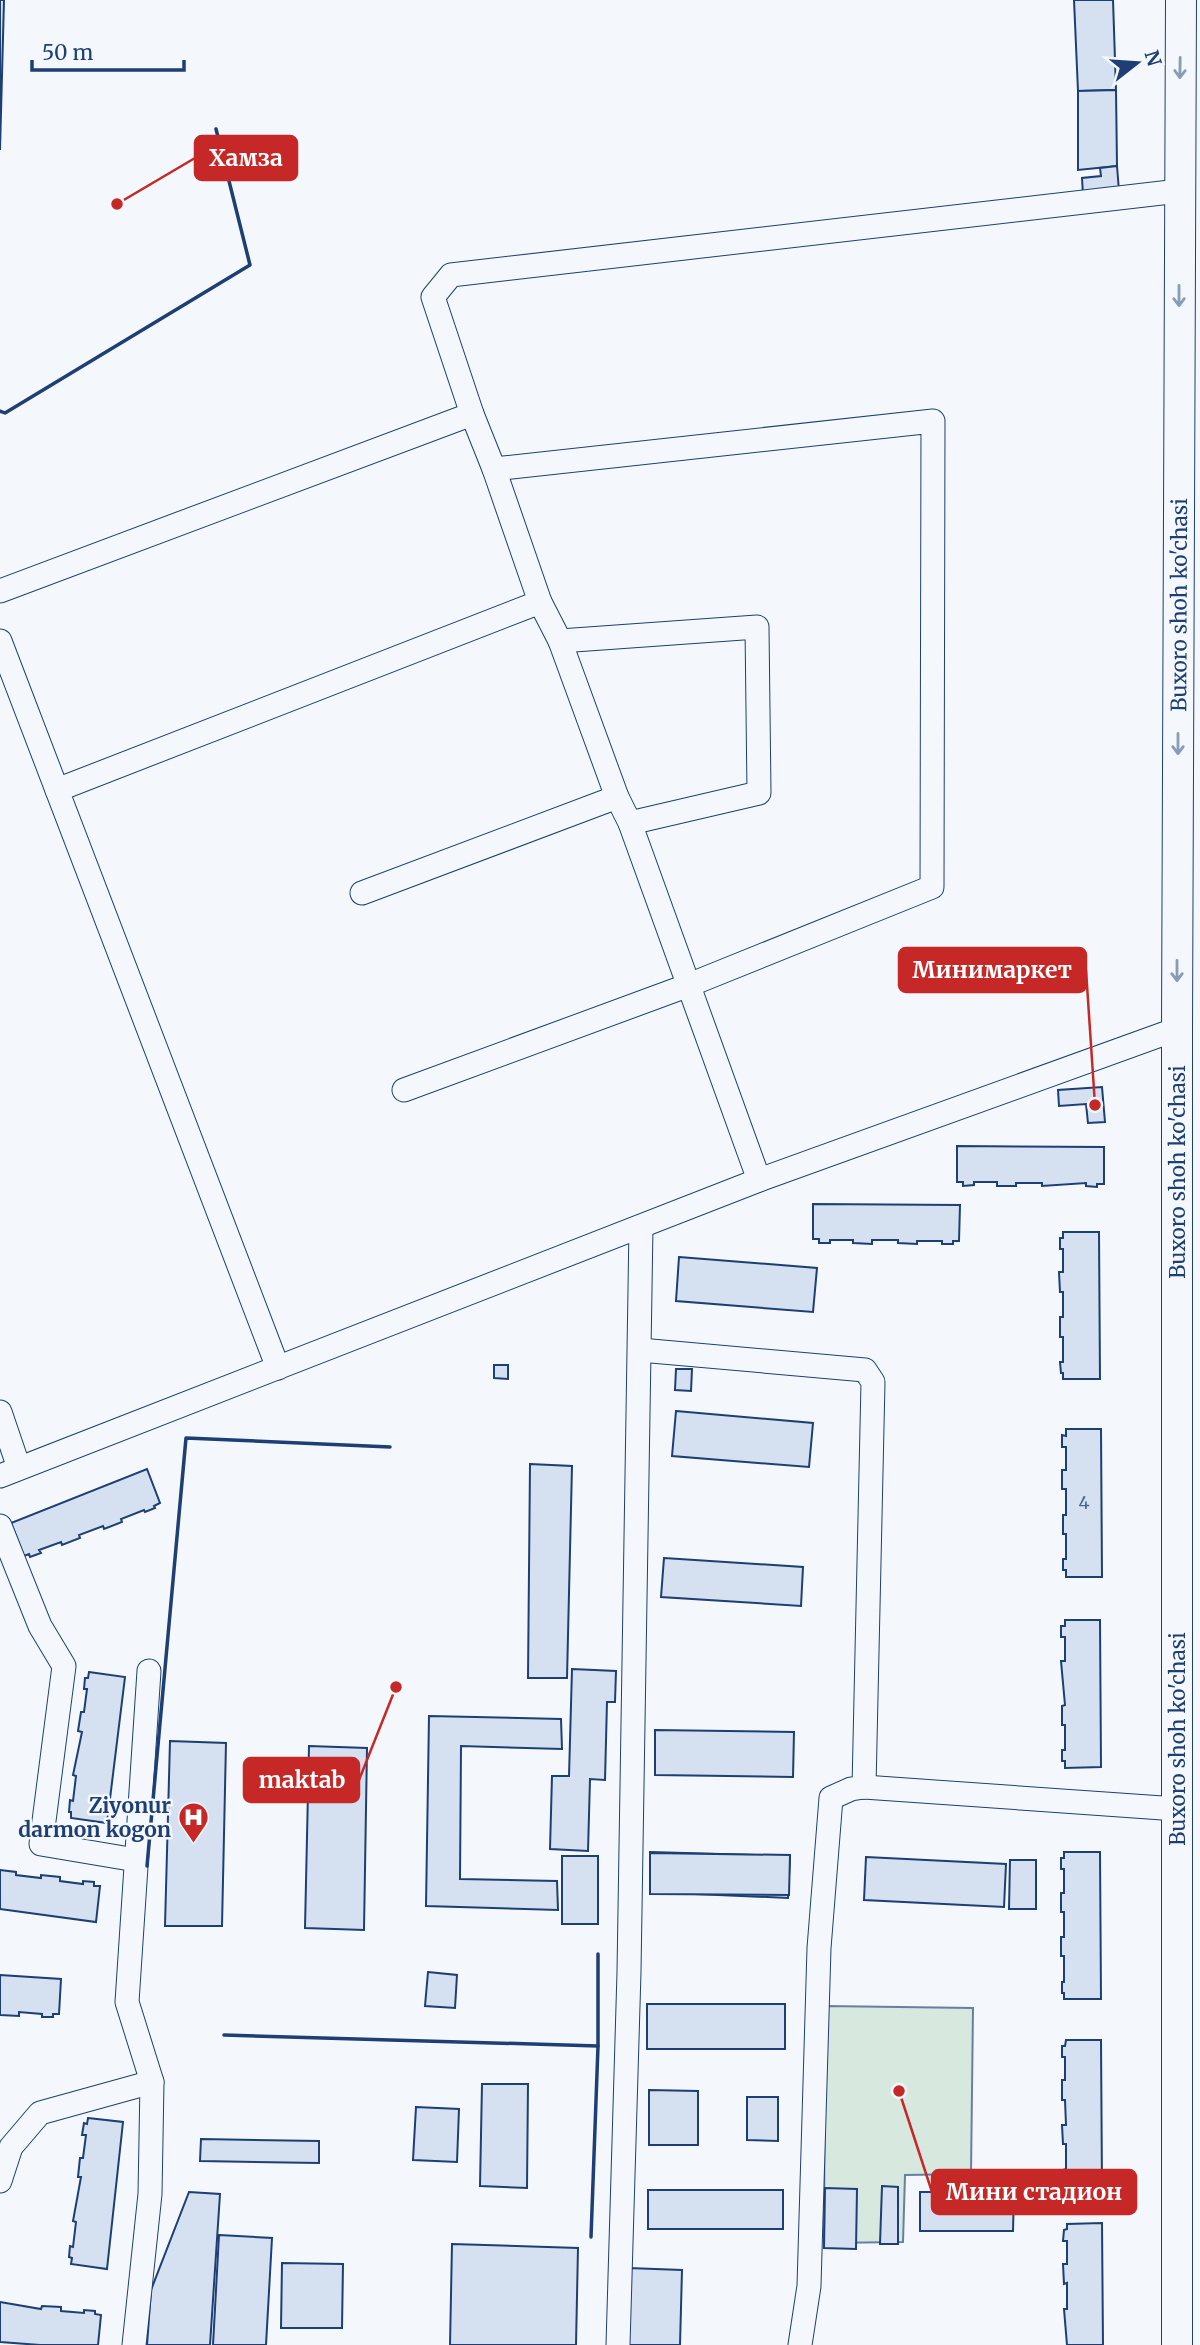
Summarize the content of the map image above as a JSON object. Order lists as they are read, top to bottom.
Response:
{
  "streets": {
    "main road": ["Buxoro shoh ko'chasi"]
  },
  "one_way": ["Buxoro shoh ko'chasi"],
  "places": {
    "other": [
      "Хамза",
      "Минимаркет",
      "maktab",
      "Мини стадион"
    ],
    "hospital": ["Ziyonur darmon kogon"]
  },
  "house_numbers": ["4"],
  "scale_bar": "50 m",
  "north": "right"
}
